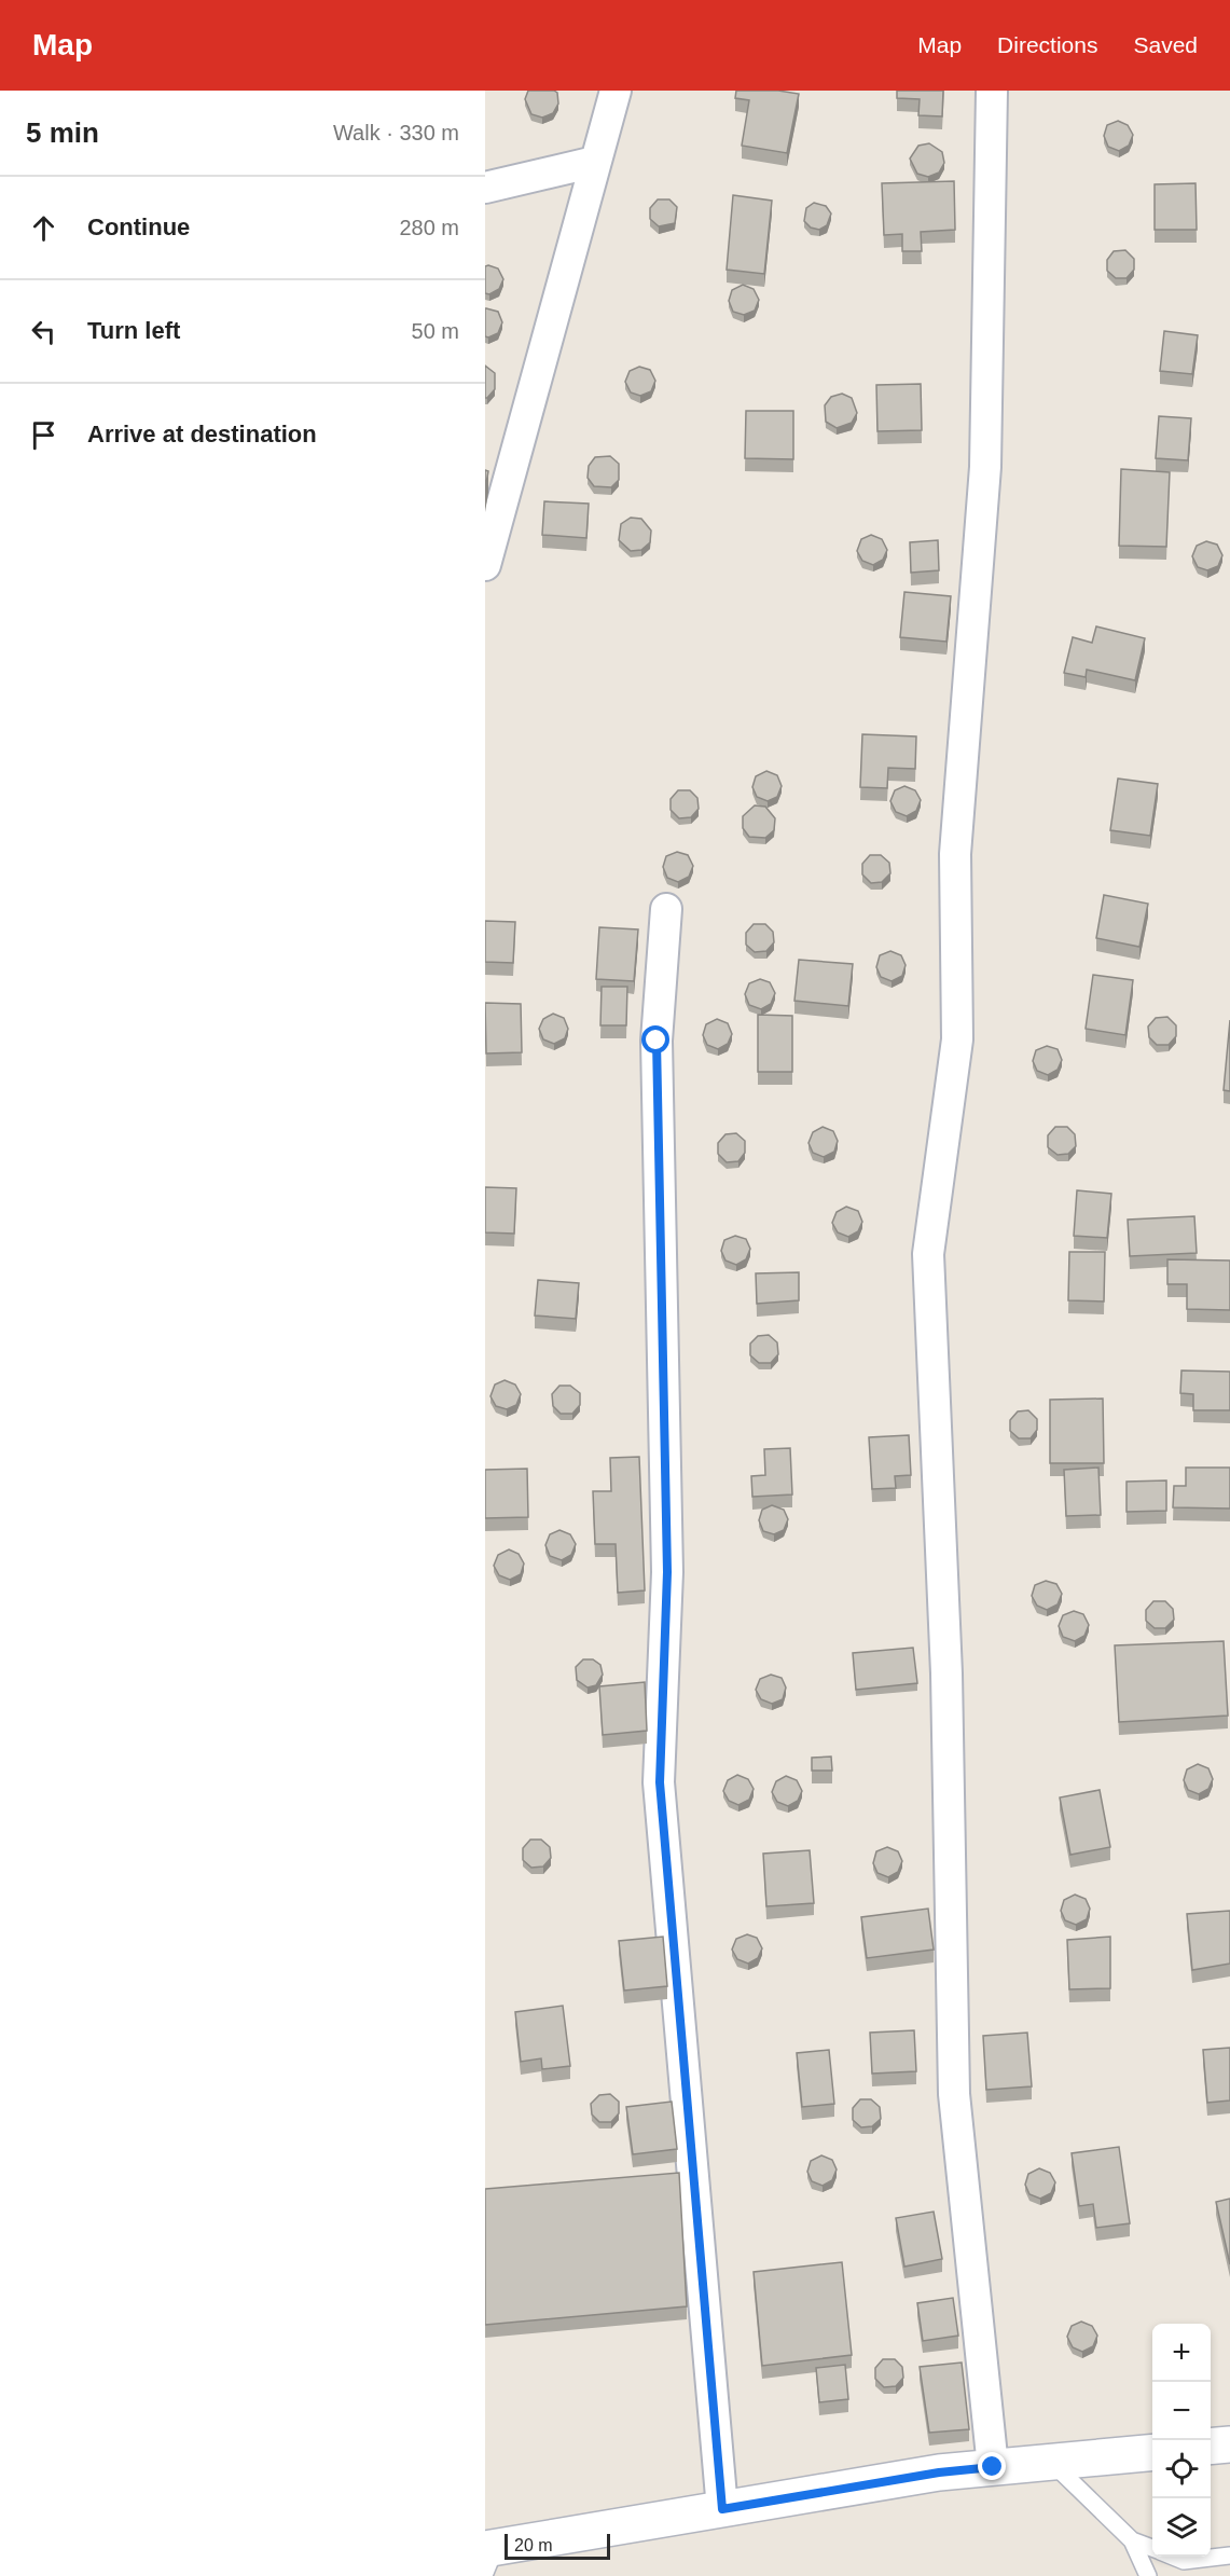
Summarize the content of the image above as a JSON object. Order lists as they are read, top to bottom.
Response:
{
  "scale_bar": "20 m",
  "page": {
    "header": "Map",
    "nav": ["Map", "Directions", "Saved"],
    "heading": ["5 min", "Walk · 330 m"],
    "list": [
      ["Continue", "280 m"],
      ["Turn left", "50 m"],
      "Arrive at destination"
    ],
    "map_buttons": ["+", "−"],
    "scale": "20 m"
  }
}
